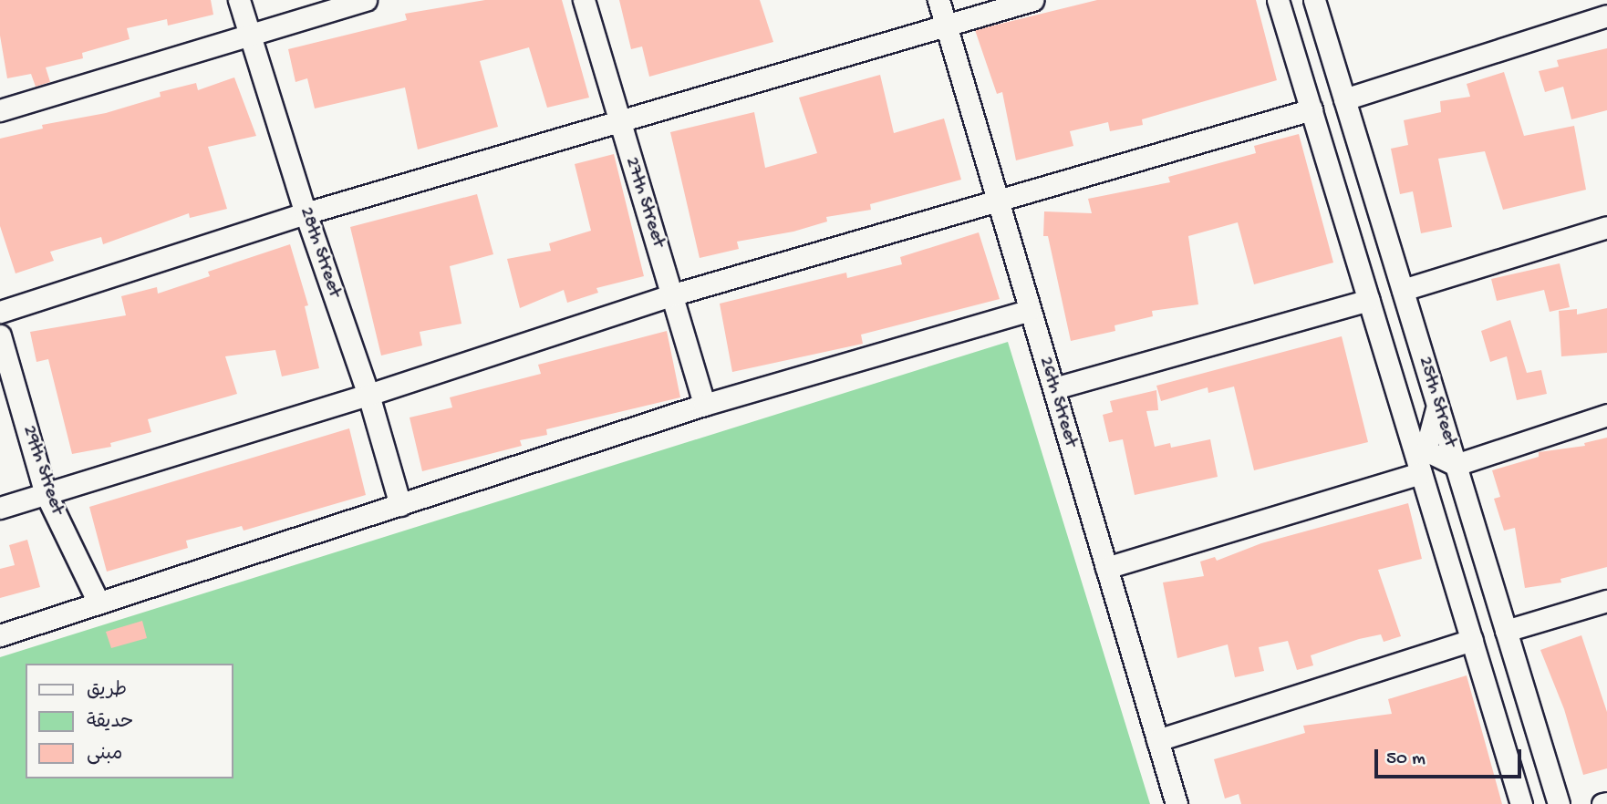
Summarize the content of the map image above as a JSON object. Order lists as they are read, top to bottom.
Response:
{
  "streets": {
    "street": [
      "27th Street",
      "28th Street",
      "26th Street",
      "25th Street",
      "29th Street"
    ]
  },
  "legend": ["طريق", "حديقة", "مبنى"],
  "scale_bar": "50 m"
}
